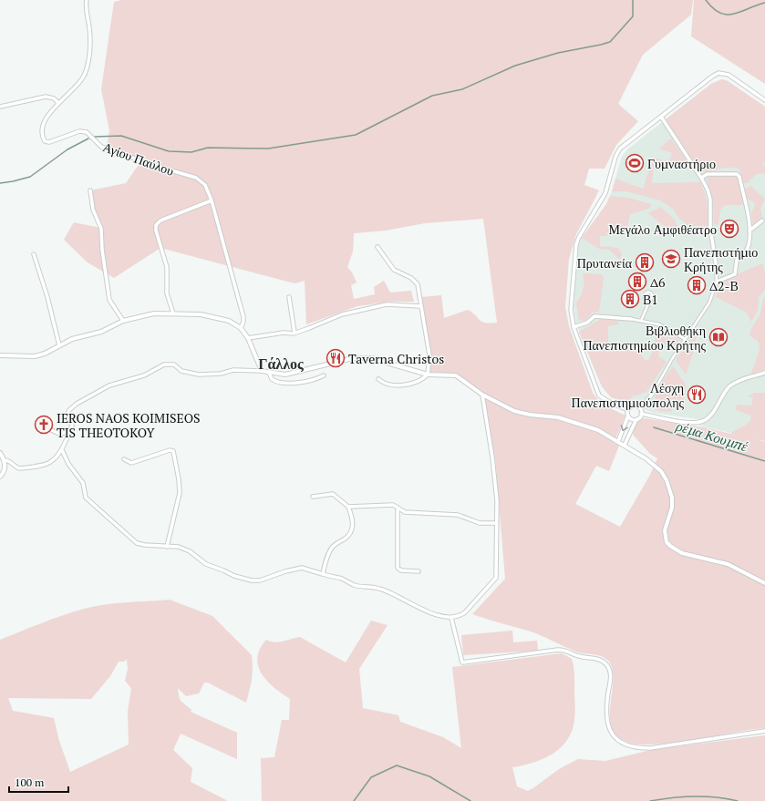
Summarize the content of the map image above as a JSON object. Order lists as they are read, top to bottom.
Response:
{
  "streets": {
    "street": ["Αγίου Παύλου"]
  },
  "districts": ["Γάλλος"],
  "water": ["ρέμα Κουμπέ"],
  "places": {
    "sports": ["Γυμναστήριο"],
    "theatre": ["Μεγάλο Αμφιθέατρο"],
    "school or university": ["Πανεπιστήμιο Κρήτης"],
    "building": [
      "Πρυτανεία",
      "Δ6",
      "Δ2-Β",
      "Β1"
    ],
    "library": ["Βιβλιοθήκη Πανεπιστημίου Κρήτης"],
    "restaurant": ["Taverna Christos", "Λέσχη Πανεπιστημιούπολης"],
    "church": ["IEROS NAOS KOIMISEOS TIS THEOTOKOY"]
  },
  "scale_bar": "100 m"
}
